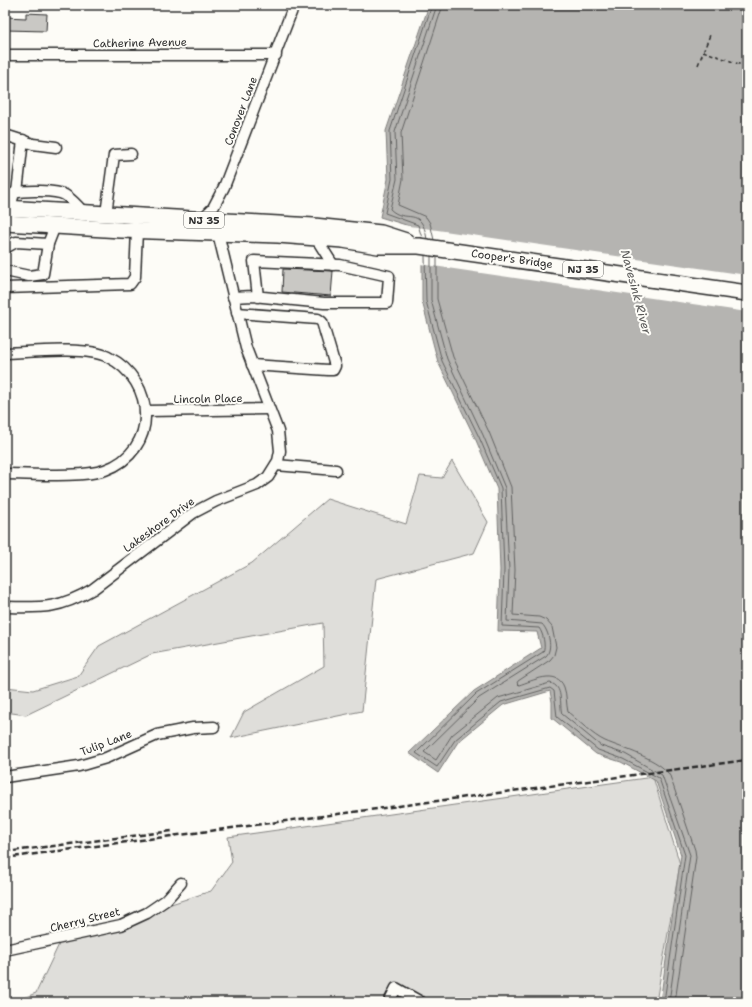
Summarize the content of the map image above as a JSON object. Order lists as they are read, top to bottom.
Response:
{
  "streets": {
    "highway": ["NJ 35", "Cooper's Bridge"],
    "street": [
      "Catherine Avenue",
      "Conover Lane",
      "Lincoln Place",
      "Lakeshore Drive",
      "Tulip Lane",
      "Cherry Street"
    ]
  },
  "crossings": [
    ["Catherine Avenue", "Conover Lane"],
    ["Conover Lane", "NJ 35"],
    ["NJ 35", "Cooper's Bridge"],
    ["NJ 35", "Lakeshore Drive"],
    ["Lincoln Place", "Lakeshore Drive"]
  ],
  "water": ["Navesink River"]
}
